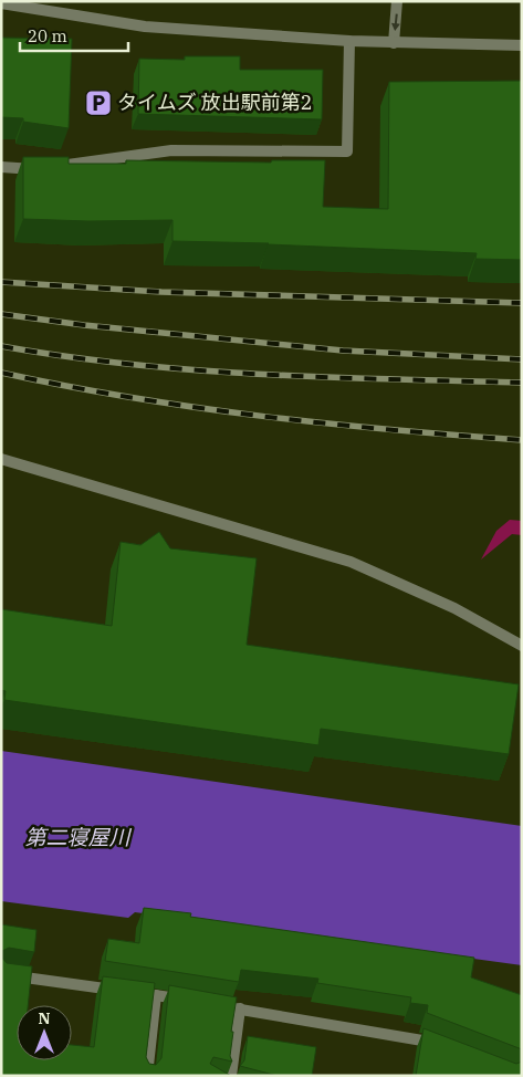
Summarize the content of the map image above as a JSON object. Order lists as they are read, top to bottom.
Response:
{
  "water": ["第二寝屋川"],
  "places": {
    "parking": ["タイムズ 放出駅前第2"]
  },
  "scale_bar": "20 m",
  "north": "top"
}
